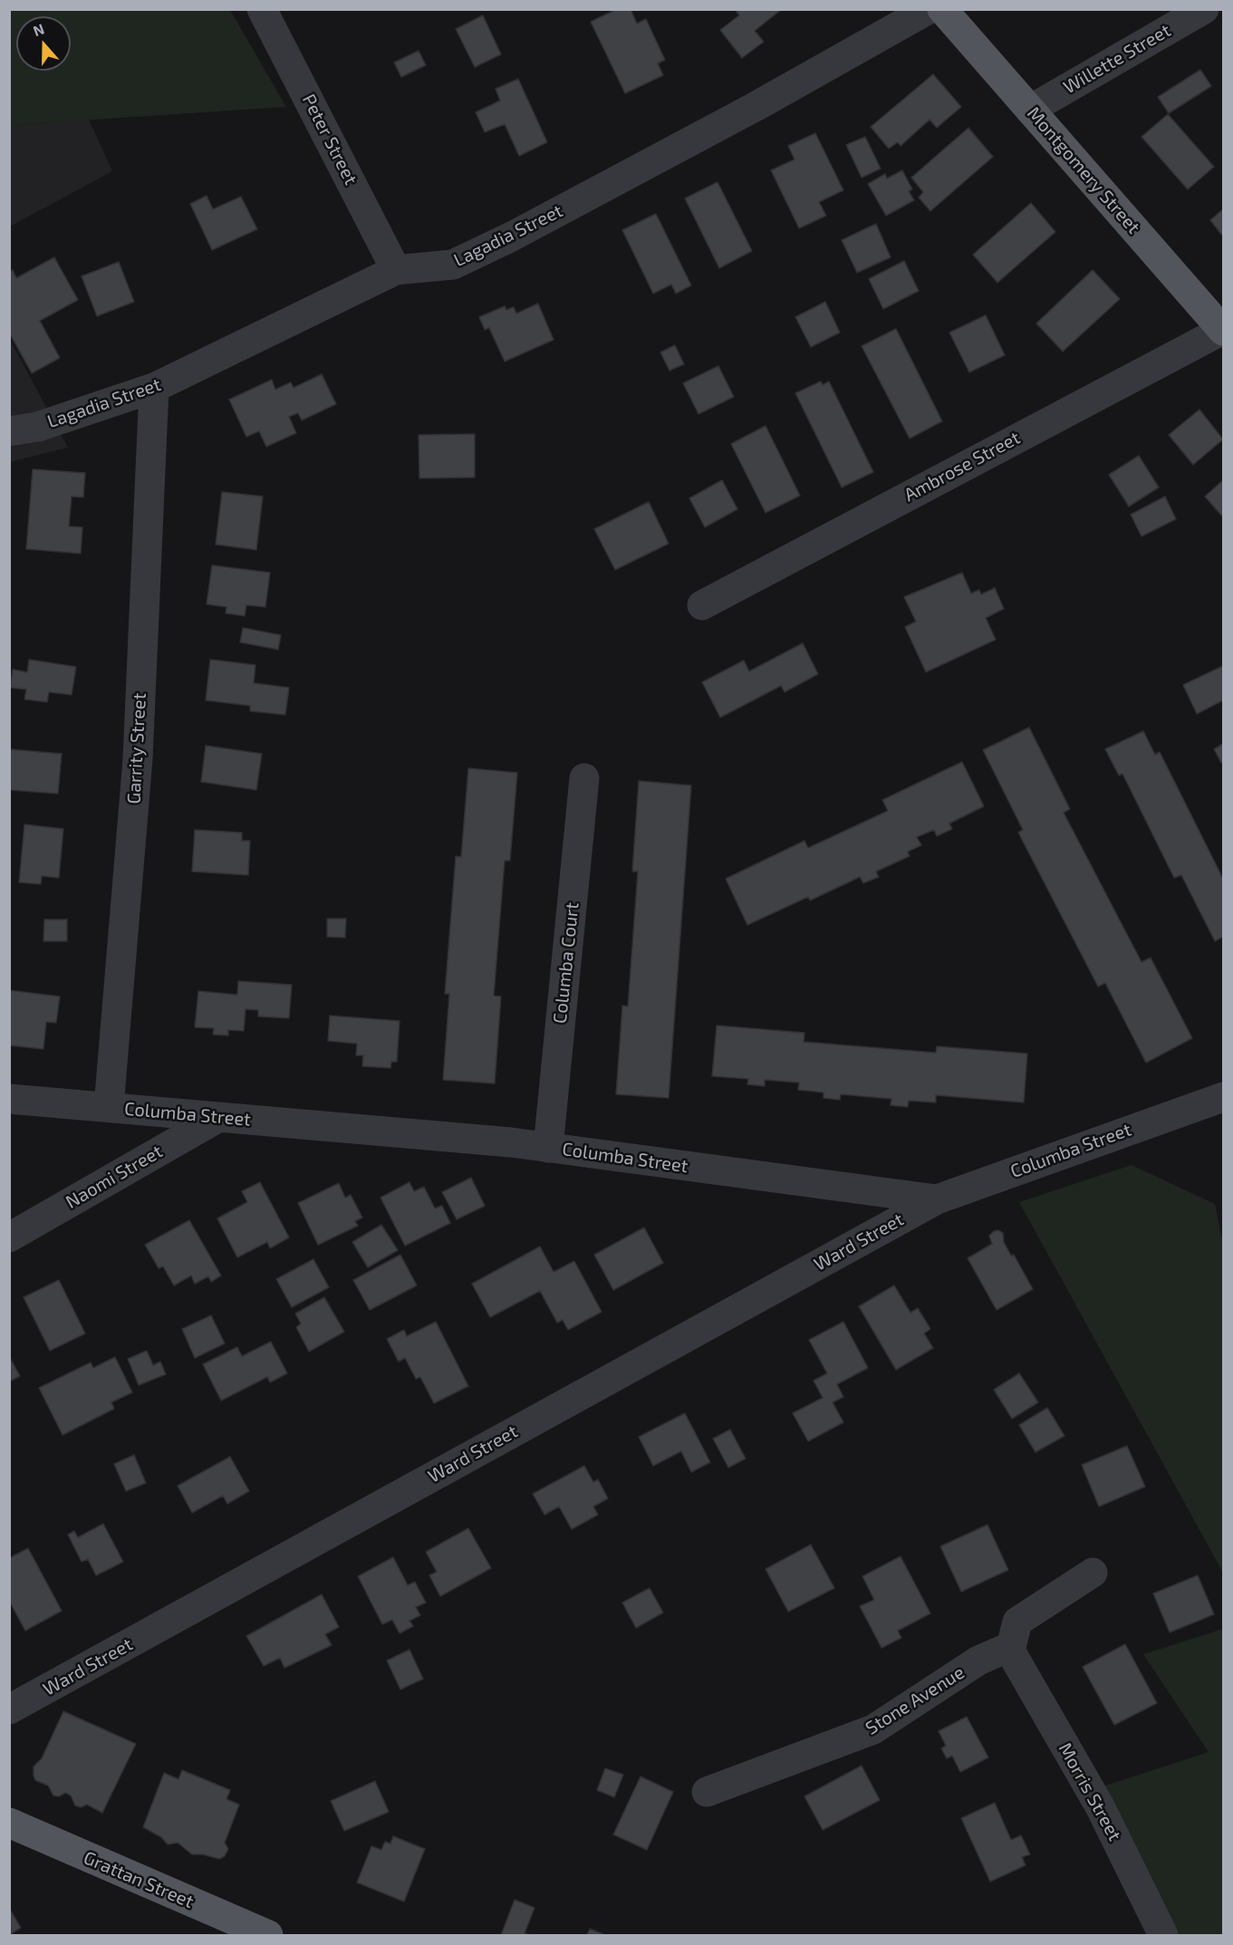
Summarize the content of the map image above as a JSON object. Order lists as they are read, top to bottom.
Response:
{
  "streets": {
    "main road": ["Montgomery Street", "Grattan Street"],
    "street": [
      "Willette Street",
      "Peter Street",
      "Lagadia Street",
      "Ambrose Street",
      "Garrity Street",
      "Columba Court",
      "Columba Street",
      "Naomi Street",
      "Ward Street",
      "Stone Avenue",
      "Morris Street"
    ]
  },
  "crossings": [
    ["Willette Street", "Montgomery Street"],
    ["Peter Street", "Lagadia Street"],
    ["Montgomery Street", "Ambrose Street"],
    ["Lagadia Street", "Garrity Street"],
    ["Garrity Street", "Columba Street"],
    ["Columba Court", "Columba Street"],
    ["Columba Street", "Naomi Street"],
    ["Columba Street", "Ward Street"],
    ["Stone Avenue", "Morris Street"]
  ],
  "north": "top"
}
